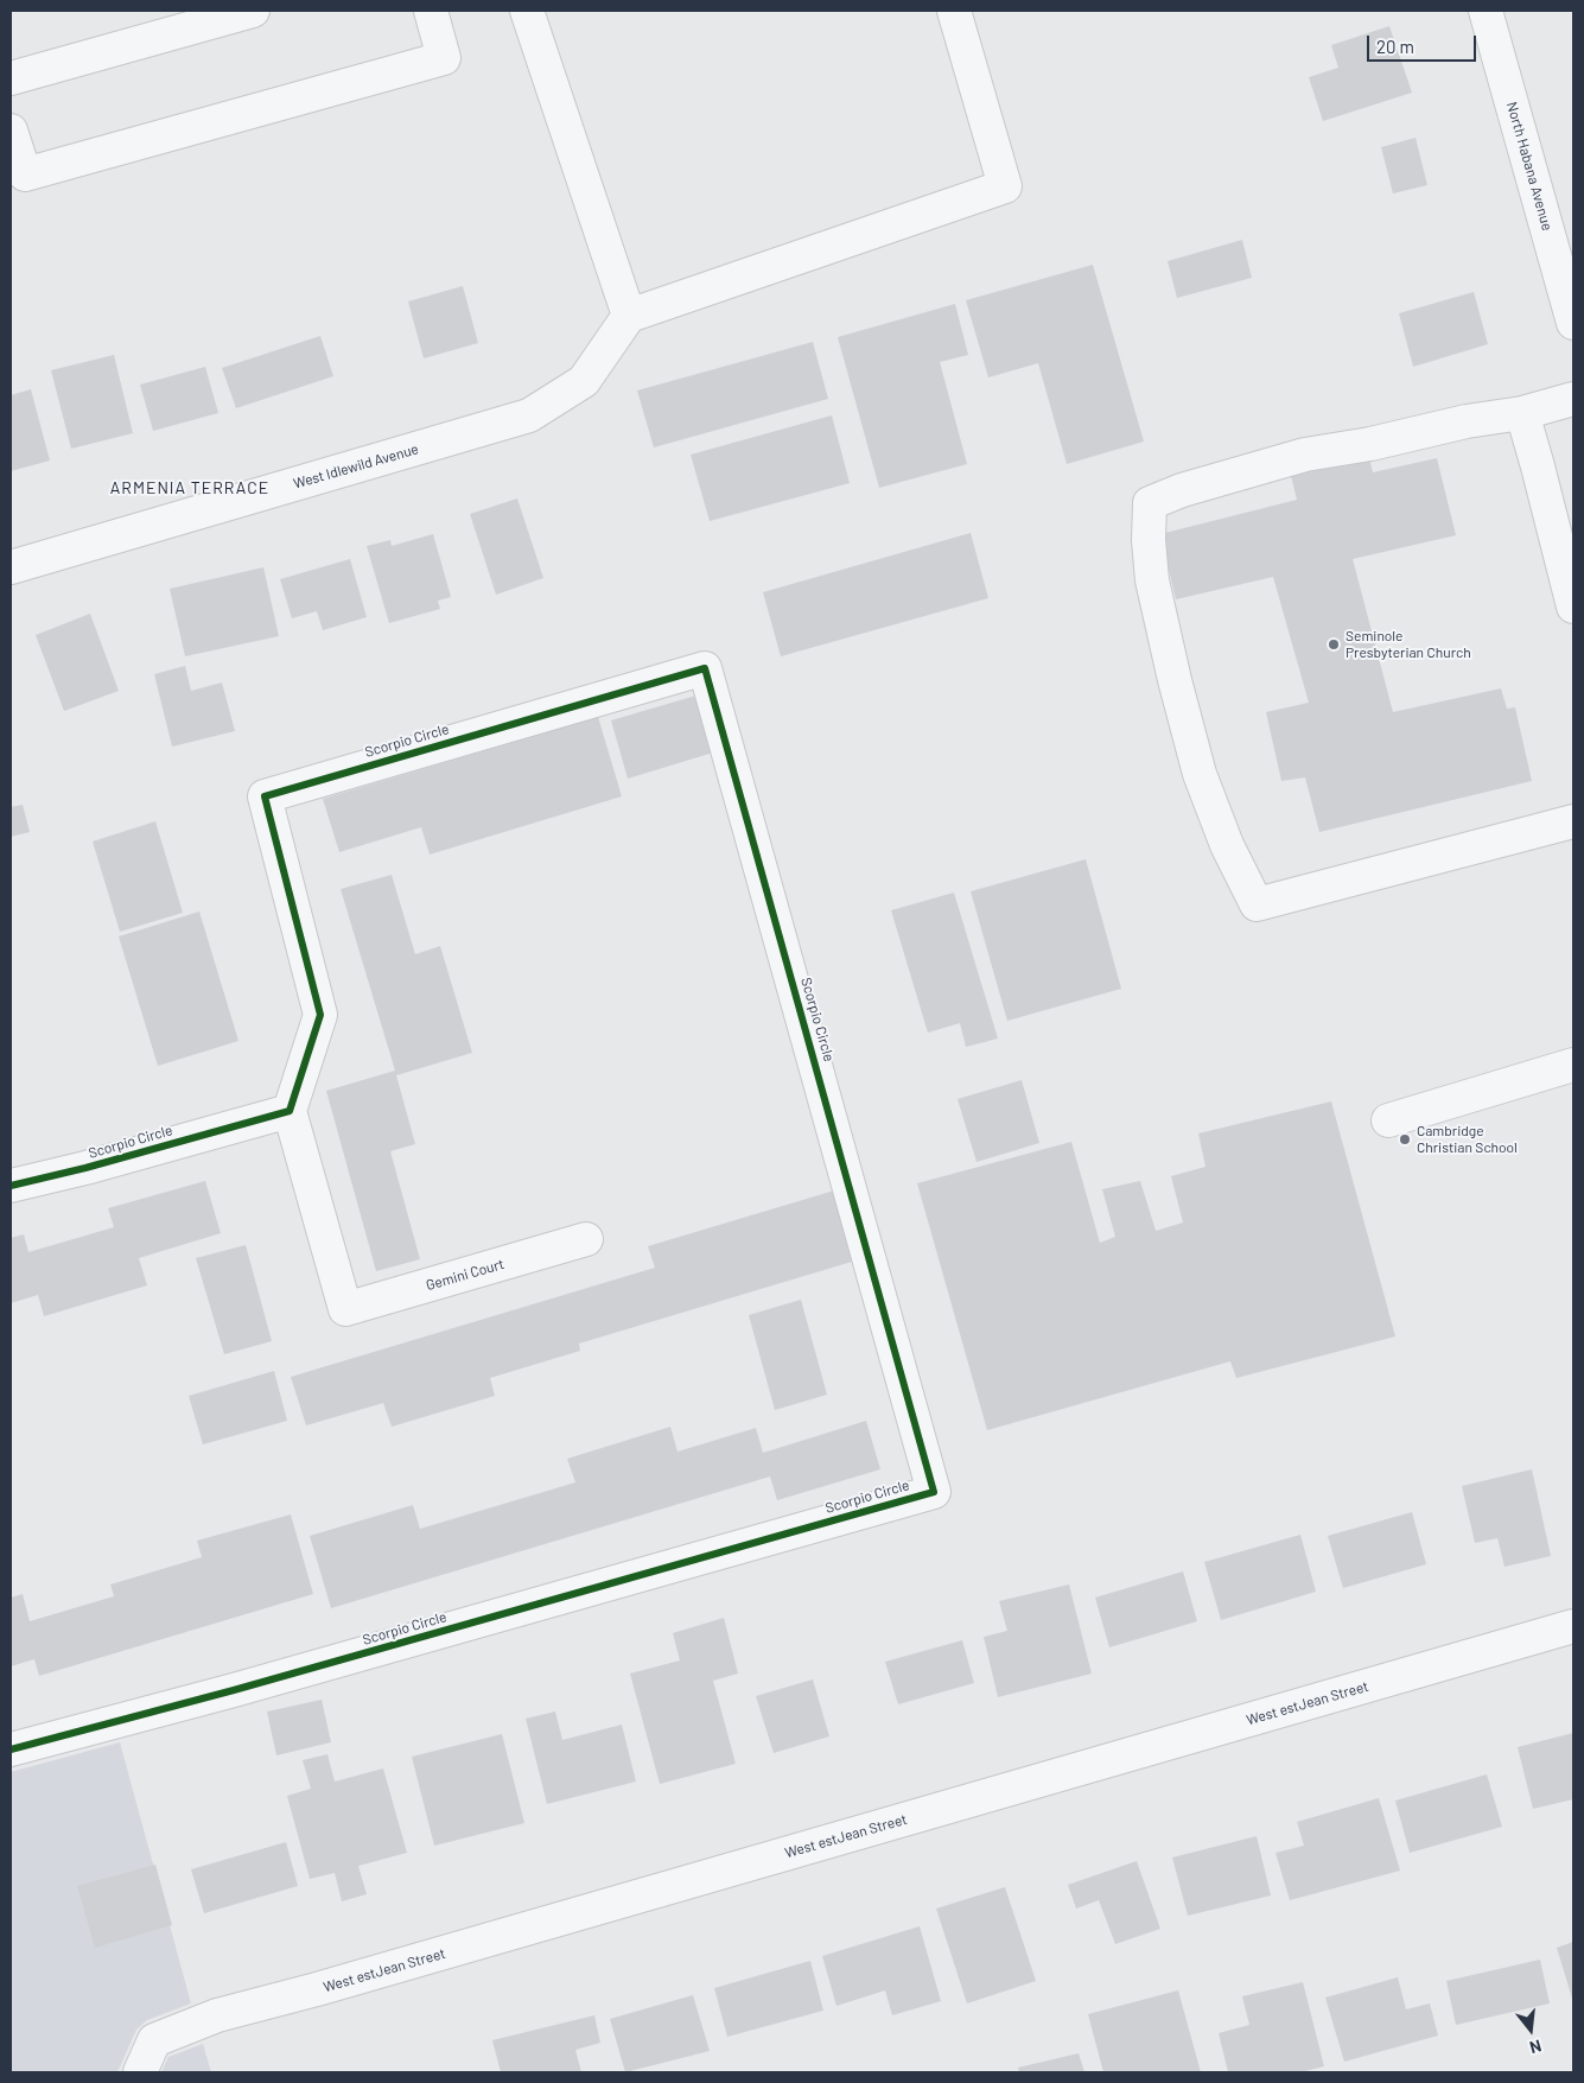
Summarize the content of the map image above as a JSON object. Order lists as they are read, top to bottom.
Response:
{
  "streets": {
    "street": [
      "North Habana Avenue",
      "West Idlewild Avenue",
      "Scorpio Circle",
      "Gemini Court",
      "West estJean Street"
    ]
  },
  "crossings": [
    ["Scorpio Circle", "Gemini Court"]
  ],
  "districts": ["ARMENIA TERRACE"],
  "places": ["Seminole Presbyterian Church", "Cambridge Christian School"],
  "scale_bar": "20 m",
  "north": "bottom"
}
